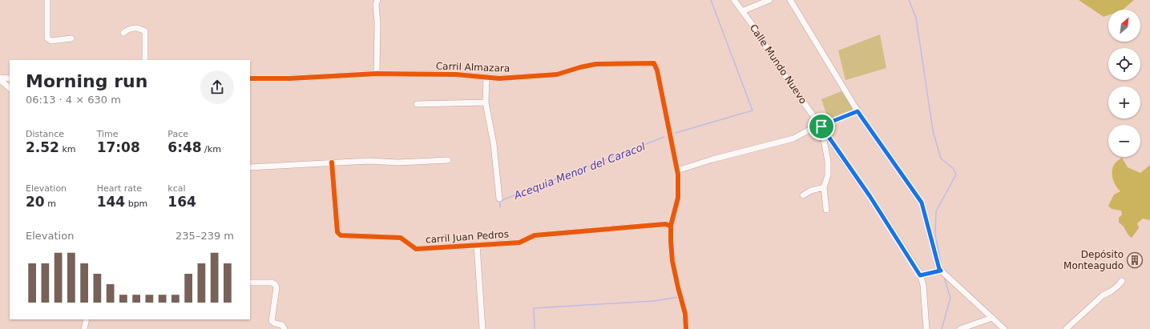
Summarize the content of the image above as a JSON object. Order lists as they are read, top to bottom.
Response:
{
  "streets": {
    "street": ["Calle Mundo Nuevo", "Carril Almazara", "carril Juan Pedros"]
  },
  "crossings": [
    ["Carril Almazara", "carril Juan Pedros"]
  ],
  "water": ["Acequia Menor del Caracol"],
  "places": {
    "building": ["Depósito Monteagudo"]
  },
  "north": "top right",
  "page": {
    "map_buttons": ["+", "−"],
    "heading": ["Morning run", "06:13 · 4 × 630 m"],
    "stats": [
      ["Distance", "2.52 km"],
      ["Time", "17:08"],
      ["Pace", "6:48 /km"],
      ["Elevation", "20 m"],
      ["Heart rate", "144 bpm"],
      ["kcal", "164"]
    ],
    "chart": ["Elevation", "235–239 m"]
  }
}
